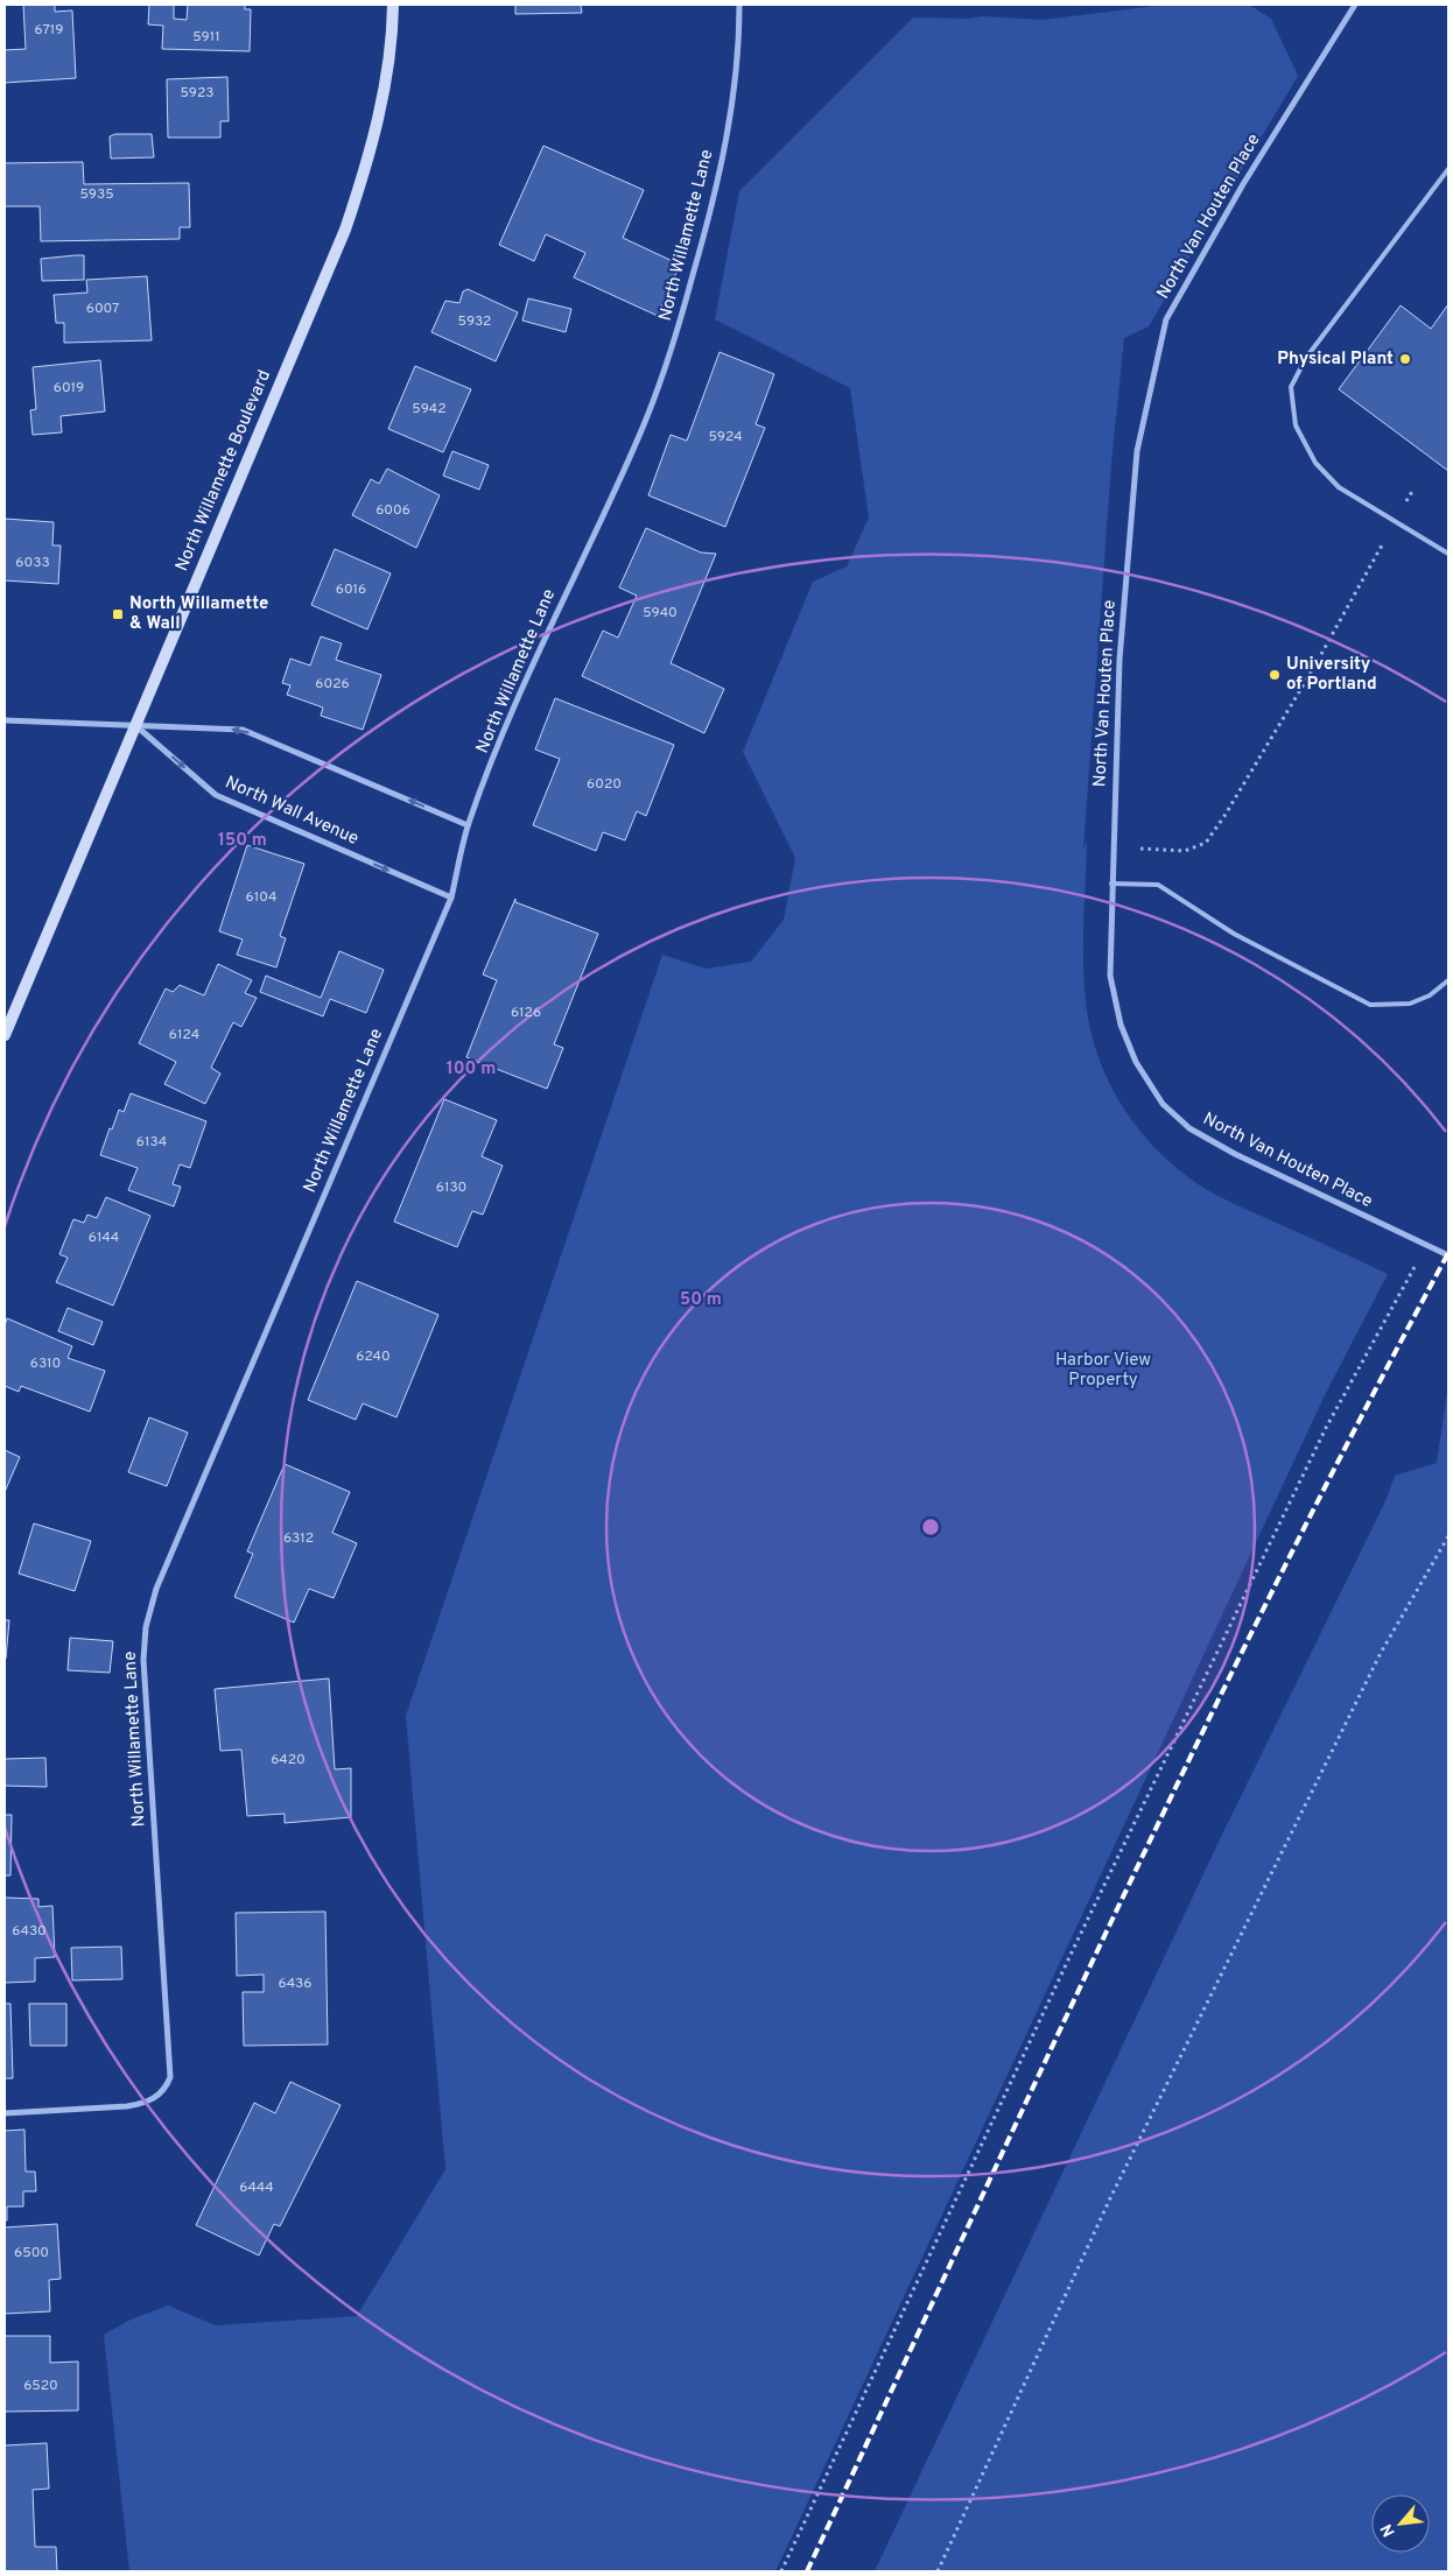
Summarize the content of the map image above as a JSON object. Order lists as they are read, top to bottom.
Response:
{
  "streets": {
    "main road": ["North Willamette Boulevard"],
    "street": ["North Van Houten Place", "North Willamette Lane", "North Wall Avenue"]
  },
  "crossings": [
    ["North Willamette Lane", "North Wall Avenue"],
    ["North Willamette Boulevard", "North Wall Avenue"]
  ],
  "one_way": ["North Wall Avenue"],
  "parks": ["Harbor View Property"],
  "places": {
    "other": ["Physical Plant", "University of Portland"],
    "transit": ["North Willamette & Wall"]
  },
  "house_numbers": [
    "6719",
    "5911",
    "5923",
    "5935",
    "6007",
    "5932",
    "6019",
    "5942",
    "5924",
    "6006",
    "6033",
    "6016",
    "5940",
    "6026",
    "6020",
    "6104",
    "6126",
    "6124",
    "6134",
    "6130",
    "6144",
    "6240",
    "6310",
    "6312",
    "6420",
    "6430",
    "6436",
    "6444",
    "6500",
    "6520"
  ],
  "north": "bottom left",
  "rings": ["150 m", "100 m", "50 m"]
}
